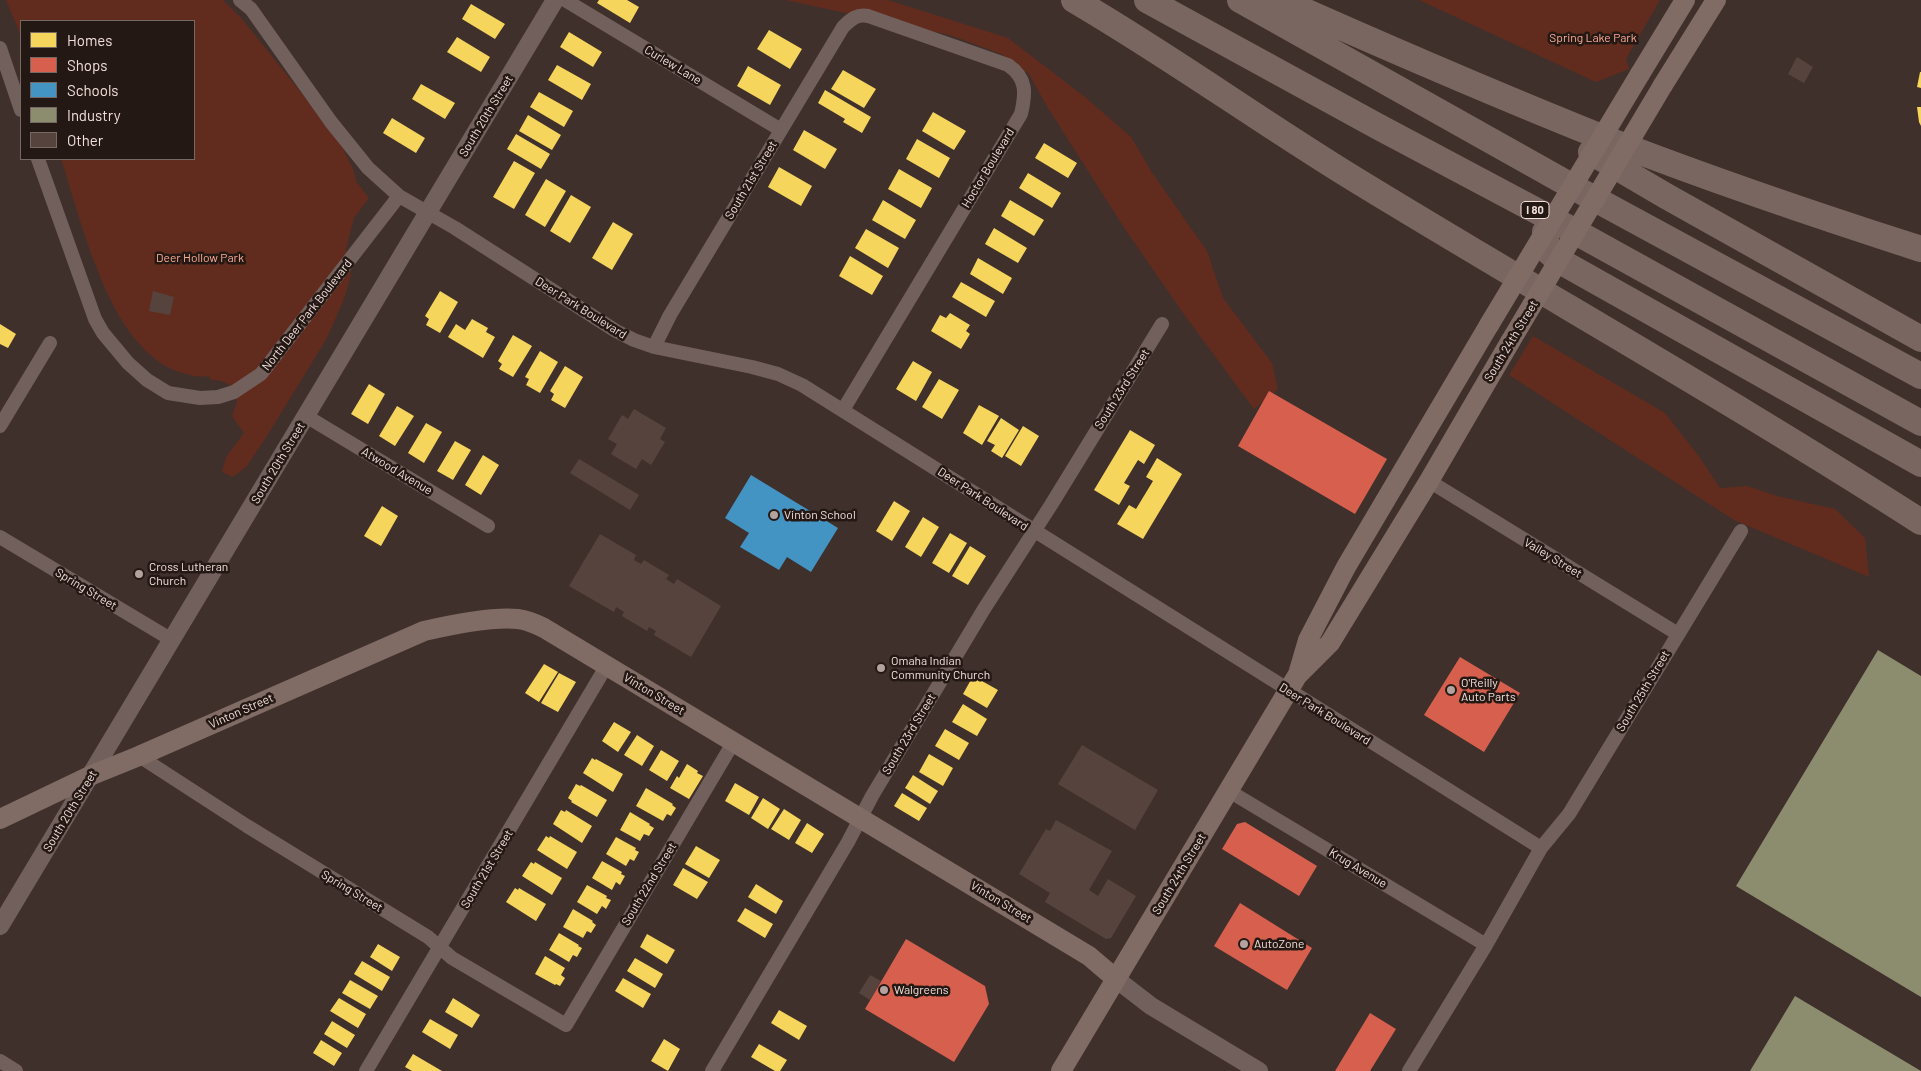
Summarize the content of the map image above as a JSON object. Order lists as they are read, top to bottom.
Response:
{
  "streets": {
    "highway": ["I 80"],
    "main road": ["South 24th Street", "Vinton Street"],
    "street": [
      "Curlew Lane",
      "South 20th Street",
      "Hoctor Boulevard",
      "South 21st Street",
      "Deer Park Boulevard",
      "North Deer Park Boulevard",
      "South 23rd Street",
      "Atwood Avenue",
      "Valley Street",
      "Spring Street",
      "South 25th Street",
      "Krug Avenue",
      "South 22nd Street"
    ]
  },
  "crossings": [
    ["Curlew Lane", "South 21st Street"],
    ["South 20th Street", "Deer Park Boulevard"],
    ["South 20th Street", "Atwood Avenue"],
    ["South 20th Street", "Spring Street"],
    ["South 20th Street", "Vinton Street"],
    ["Hoctor Boulevard", "South 21st Street"],
    ["Hoctor Boulevard", "Deer Park Boulevard"],
    ["South 21st Street", "Deer Park Boulevard"],
    ["South 21st Street", "Spring Street"],
    ["South 21st Street", "Vinton Street"],
    ["Deer Park Boulevard", "North Deer Park Boulevard"],
    ["Deer Park Boulevard", "South 24th Street"],
    ["Deer Park Boulevard", "South 23rd Street"],
    ["Deer Park Boulevard", "South 25th Street"],
    ["South 24th Street", "Valley Street"],
    ["South 24th Street", "Vinton Street"],
    ["South 24th Street", "Krug Avenue"],
    ["South 23rd Street", "Vinton Street"],
    ["Valley Street", "South 25th Street"],
    ["Spring Street", "Vinton Street"],
    ["Spring Street", "South 22nd Street"],
    ["Vinton Street", "South 22nd Street"]
  ],
  "parks": ["Spring Lake Park", "Deer Hollow Park"],
  "places": [
    "Vinton School",
    "Cross Lutheran Church",
    "Omaha Indian Community Church",
    "O'Reilly Auto Parts",
    "AutoZone",
    "Walgreens"
  ],
  "legend": [
    "Homes",
    "Shops",
    "Schools",
    "Industry",
    "Other"
  ]
}
